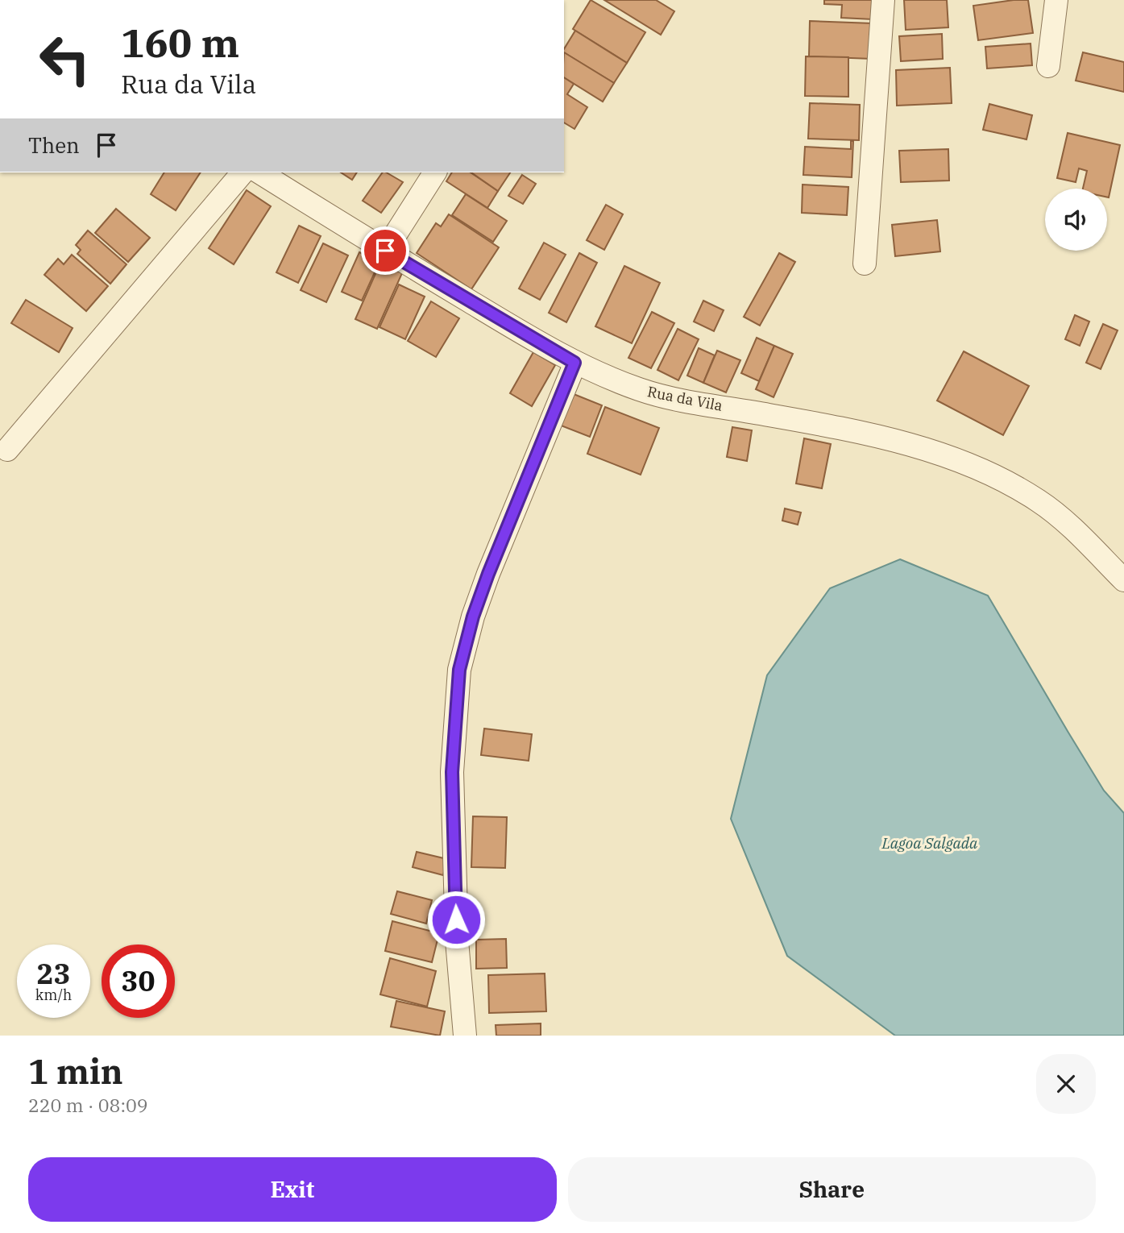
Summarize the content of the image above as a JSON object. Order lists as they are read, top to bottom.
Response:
{
  "streets": {
    "street": ["Rua da Vila"]
  },
  "water": ["Lagoa Salgada"],
  "page": {
    "turn": ["160 m", "Rua da Vila"],
    "then": "Then",
    "speed": "23 km/h",
    "limit": "30",
    "heading": ["1 min", "220 m · 08:09"],
    "buttons": ["Exit", "Share"]
  }
}
